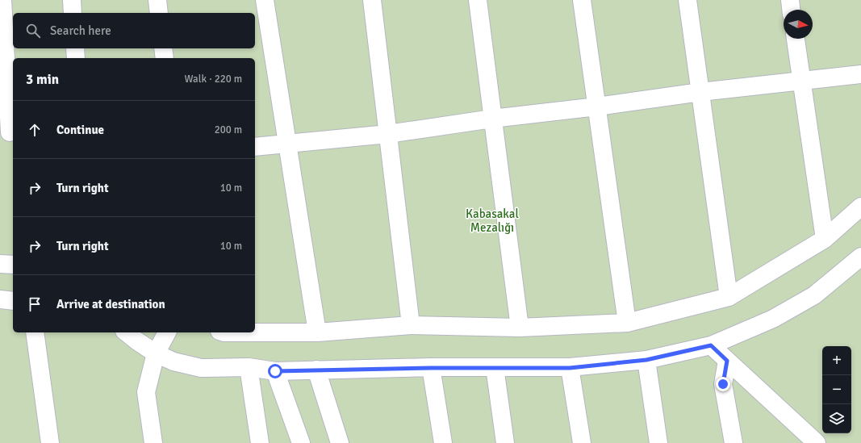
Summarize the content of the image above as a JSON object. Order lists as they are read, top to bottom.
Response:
{
  "parks": ["Kabasakal Mezalığı"],
  "north": "right",
  "page": {
    "search": "Search here",
    "heading": ["3 min", "Walk · 220 m"],
    "list": [
      ["Continue", "200 m"],
      ["Turn right", "10 m"],
      ["Turn right", "10 m"],
      "Arrive at destination"
    ],
    "map_buttons": ["+", "−"]
  }
}
